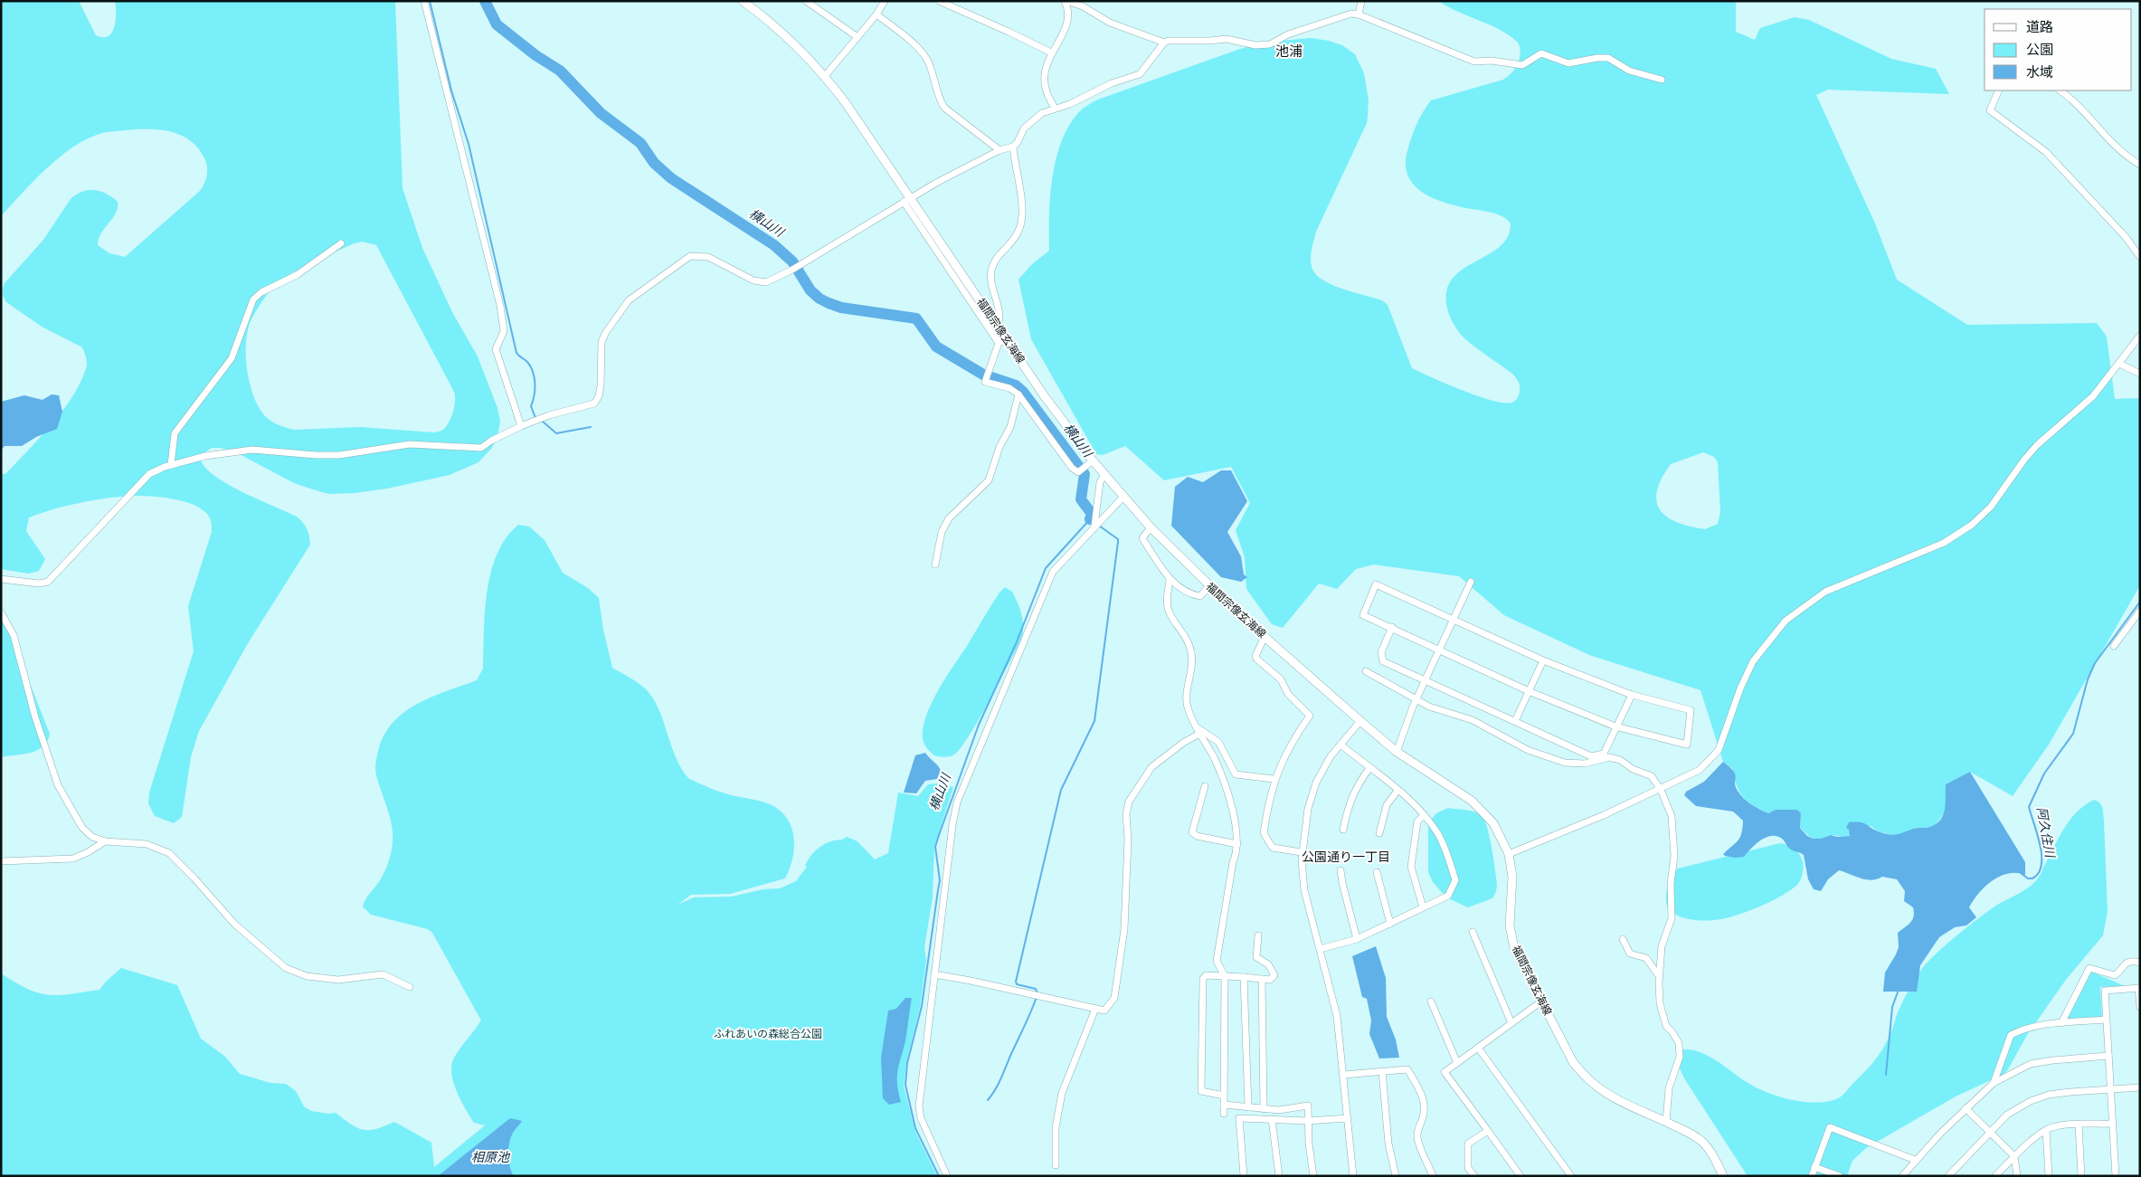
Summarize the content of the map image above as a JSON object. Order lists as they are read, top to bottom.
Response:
{
  "streets": {
    "main road": ["福間宗像玄海線"]
  },
  "districts": ["池浦", "公園通り一丁目"],
  "water": ["横山川", "阿久住川", "相原池"],
  "parks": ["ふれあいの森総合公園"],
  "legend": ["道路", "公園", "水域"]
}
